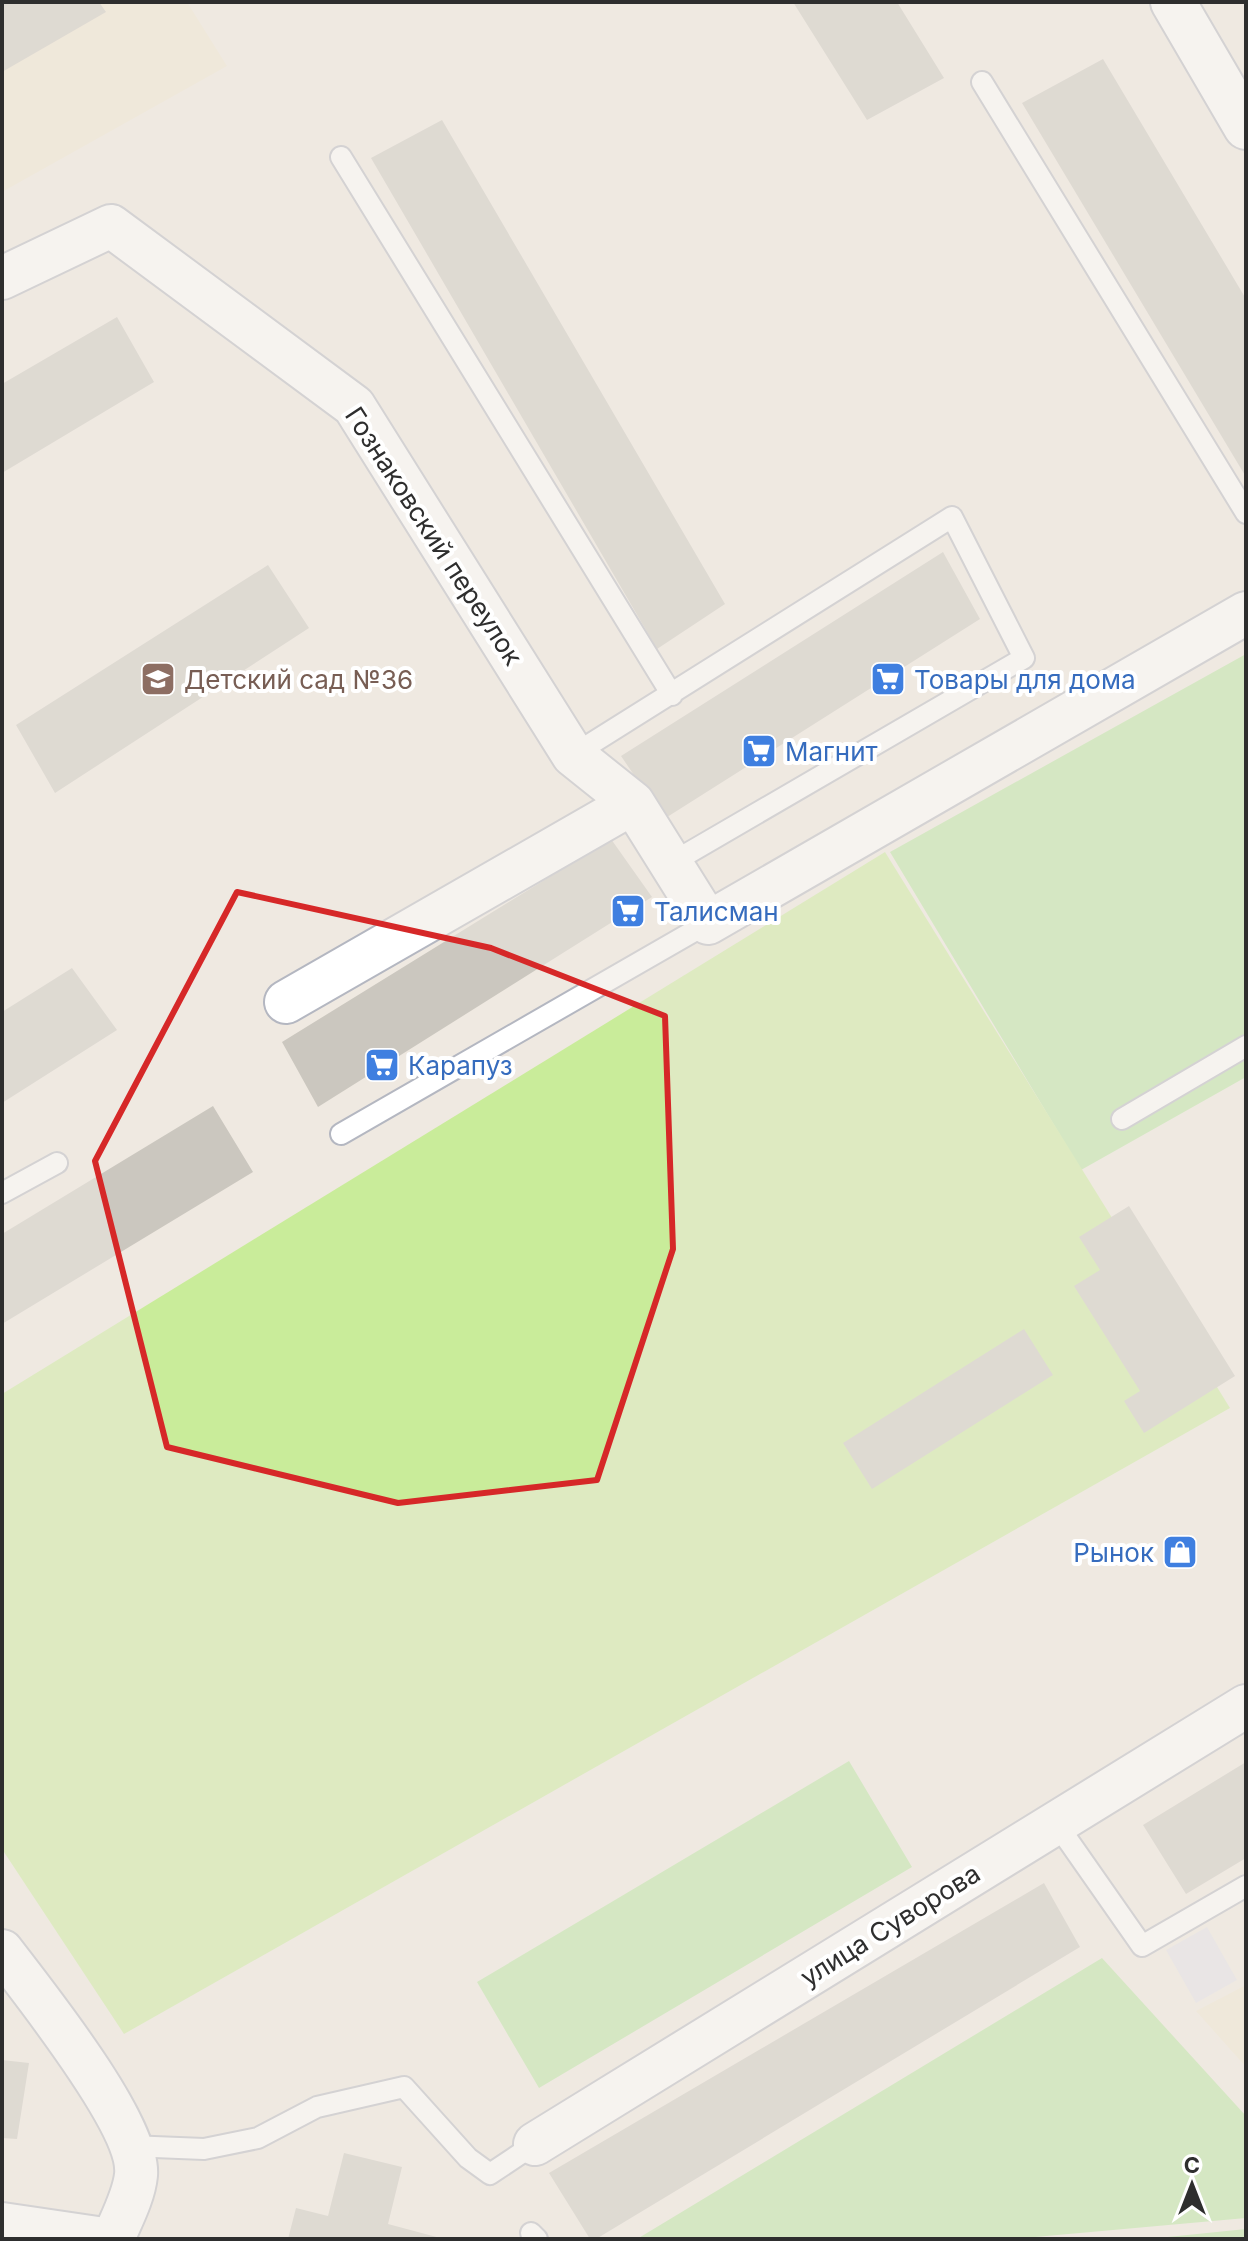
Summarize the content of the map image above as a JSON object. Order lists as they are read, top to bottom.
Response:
{
  "streets": {
    "street": ["Гознаковский переулок", "улица Суворова"]
  },
  "places": {
    "school or university": ["Детский сад №36"],
    "supermarket": [
      "Товары для дома",
      "Магнит",
      "Талисман",
      "Карапуз"
    ],
    "shop": ["Рынок"]
  },
  "north": "top"
}
